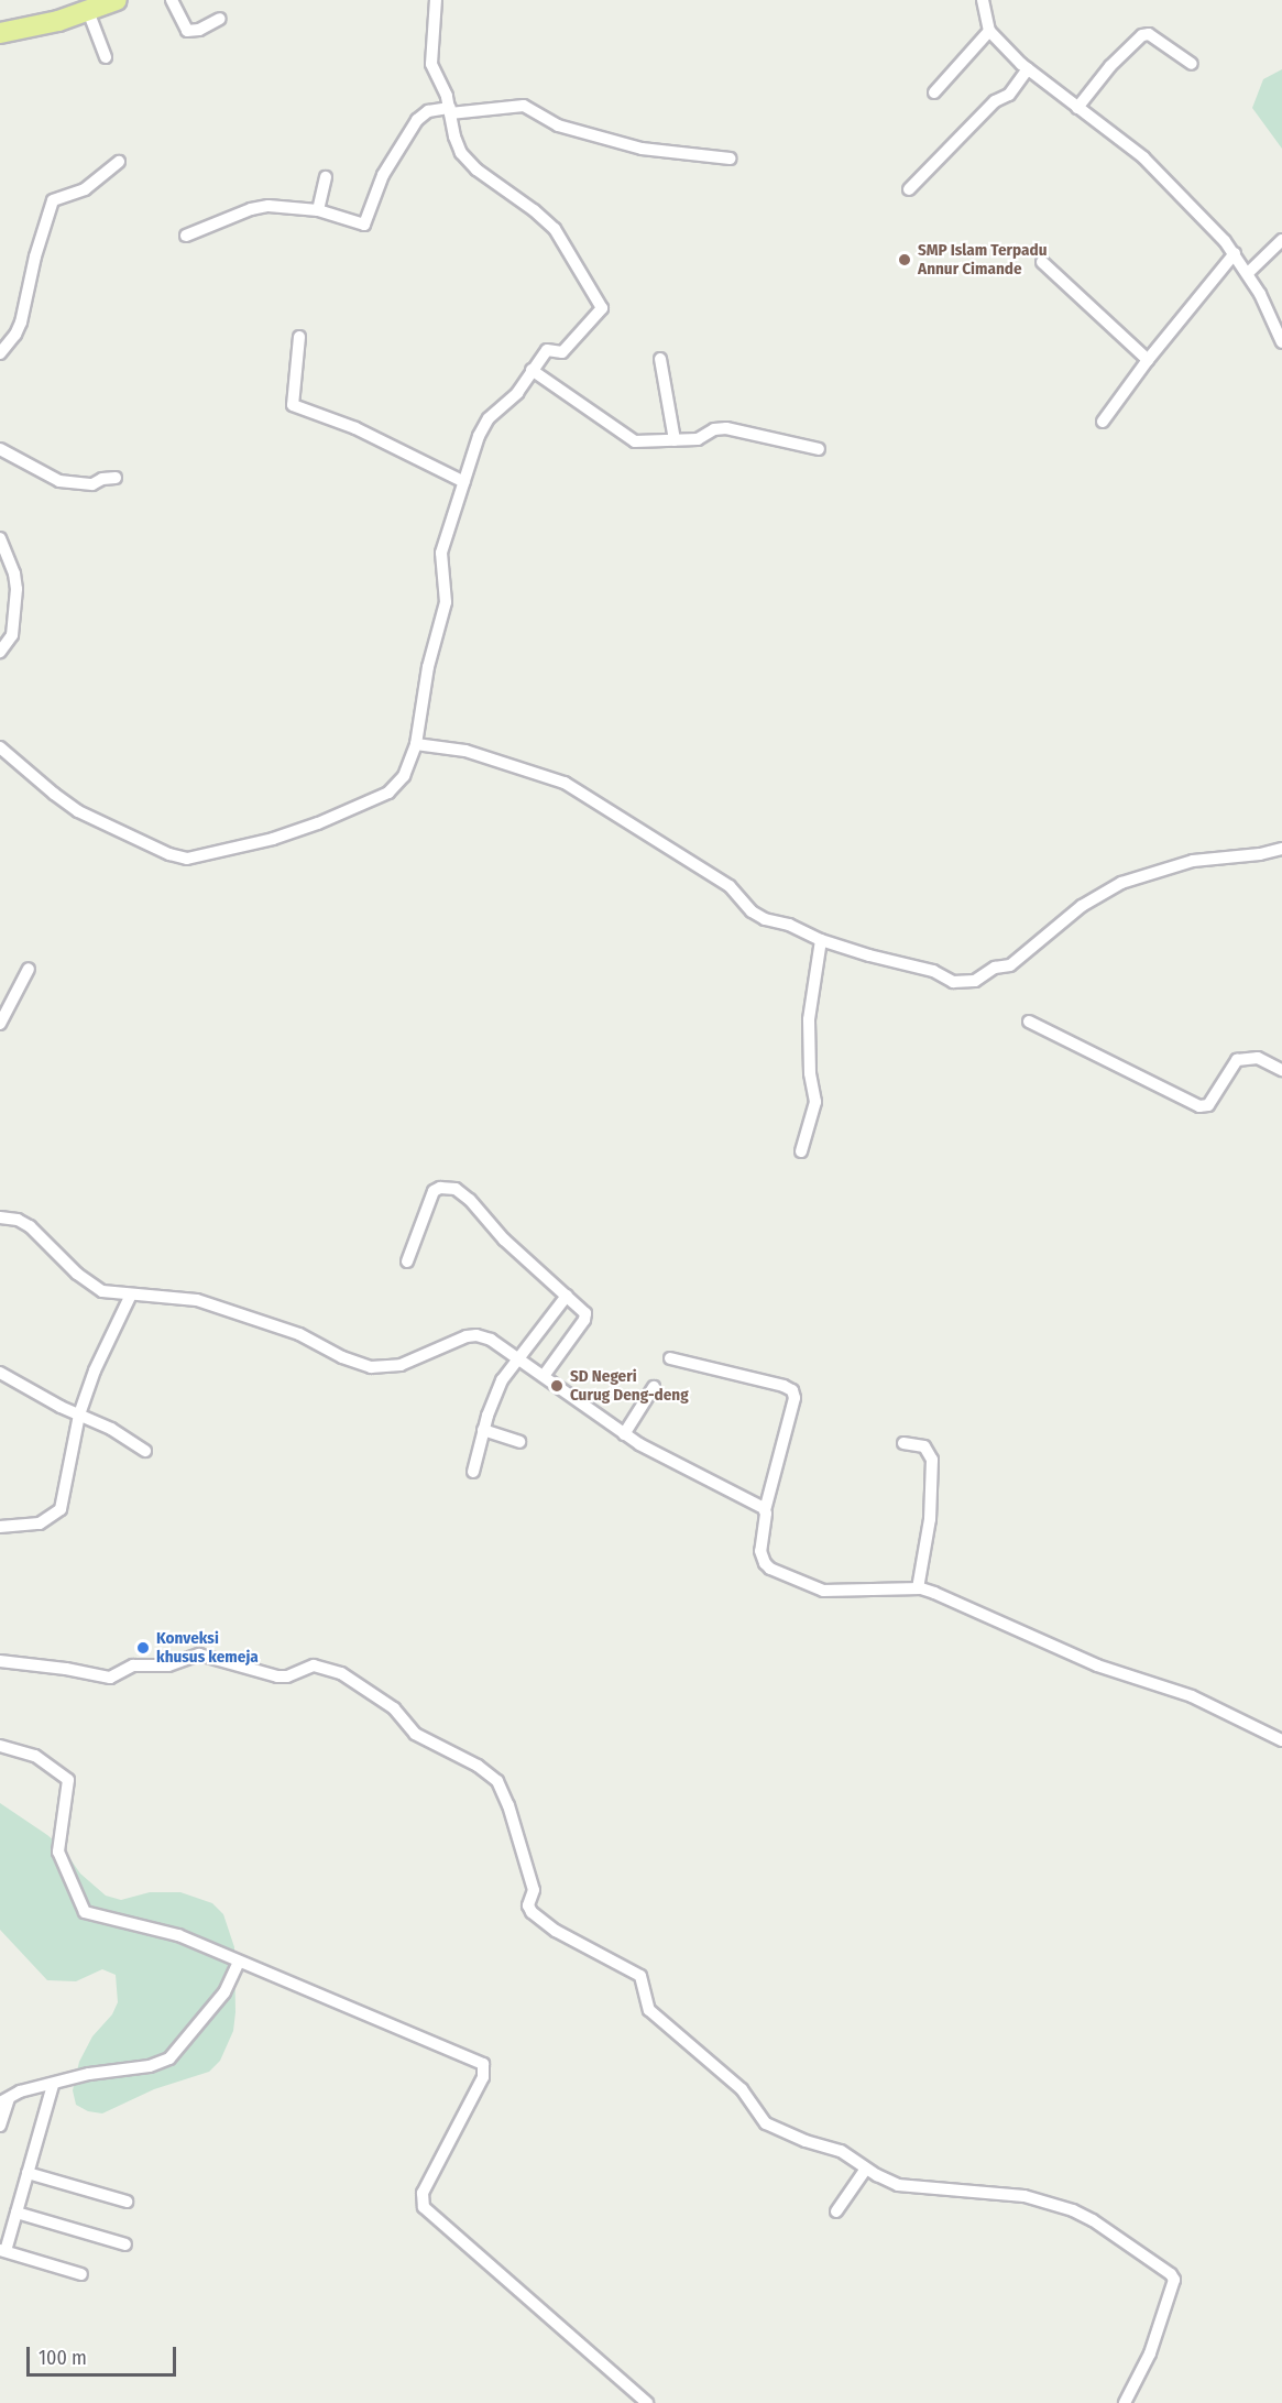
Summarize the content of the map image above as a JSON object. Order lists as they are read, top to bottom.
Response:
{
  "places": ["SMP Islam Terpadu Annur Cimande", "SD Negeri Curug Deng-deng", "Konveksi khusus kemeja"],
  "scale_bar": "100 m"
}
